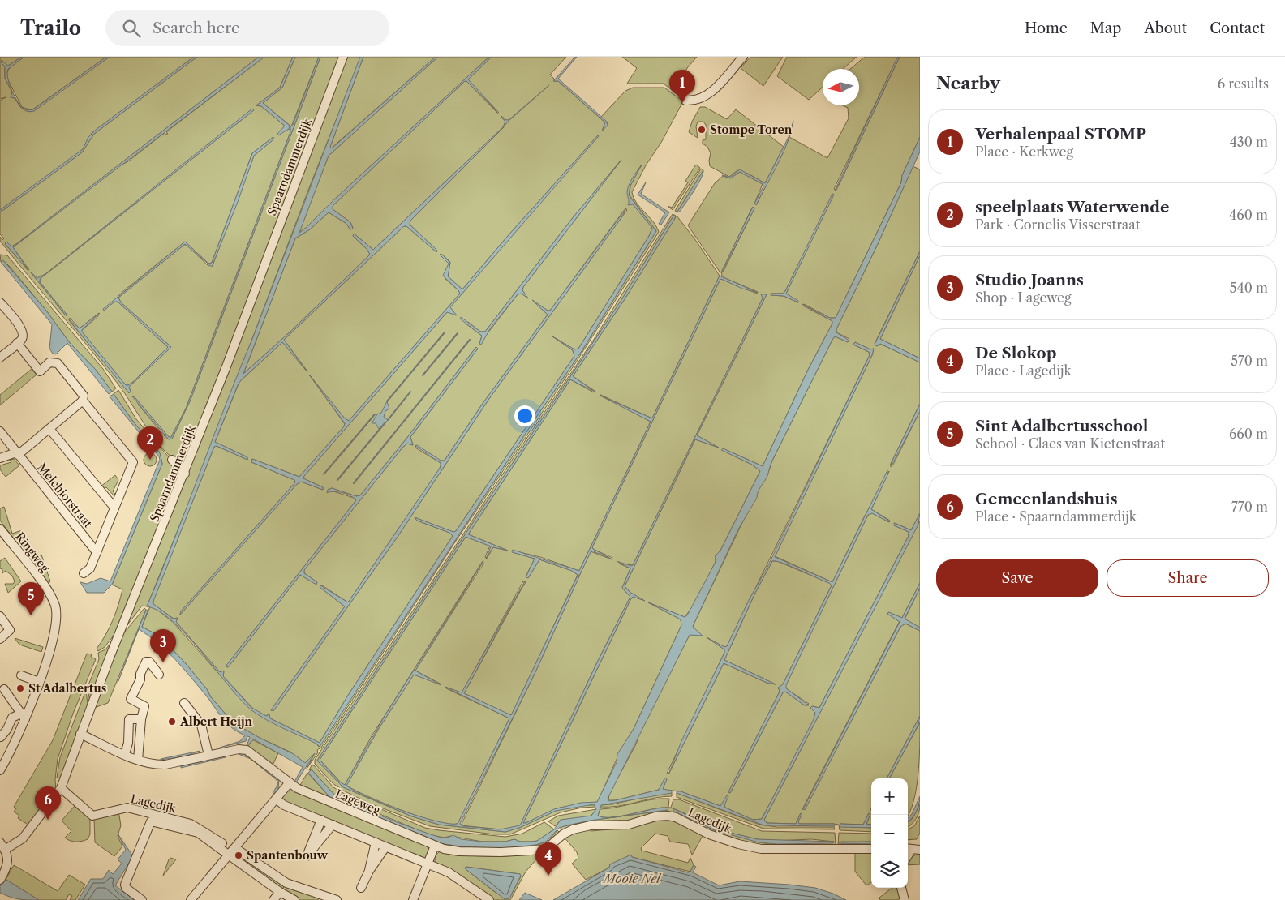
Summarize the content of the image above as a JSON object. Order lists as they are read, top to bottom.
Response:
{
  "streets": {
    "street": [
      "Spaarndammerdijk",
      "Melchiorstraat",
      "Ringweg",
      "Lageweg",
      "Lagedijk"
    ]
  },
  "crossings": [
    ["Spaarndammerdijk", "Lageweg"],
    ["Spaarndammerdijk", "Lagedijk"],
    ["Lageweg", "Lagedijk"]
  ],
  "water": ["Mooie Nel"],
  "places": [
    "Stompe Toren",
    "St Adalbertus",
    "Albert Heijn",
    "Spantenbouw"
  ],
  "north": "left",
  "page": {
    "header": "Trailo",
    "search": "Search here",
    "nav": [
      "Home",
      "Map",
      "About",
      "Contact"
    ],
    "heading": ["Nearby", "6 results"],
    "pins": [
      "1",
      "2",
      "5",
      "3",
      "6",
      "4"
    ],
    "list": [
      {
        "mark": "1",
        "name": "Verhalenpaal STOMP",
        "note": "Place · Kerkweg",
        "value": "430 m"
      },
      {
        "mark": "2",
        "name": "speelplaats Waterwende",
        "note": "Park · Cornelis Visserstraat",
        "value": "460 m"
      },
      {
        "mark": "3",
        "name": "Studio Joanns",
        "note": "Shop · Lageweg",
        "value": "540 m"
      },
      {
        "mark": "4",
        "name": "De Slokop",
        "note": "Place · Lagedijk",
        "value": "570 m"
      },
      {
        "mark": "5",
        "name": "Sint Adalbertusschool",
        "note": "School · Claes van Kietenstraat",
        "value": "660 m"
      },
      {
        "mark": "6",
        "name": "Gemeenlandshuis",
        "note": "Place · Spaarndammerdijk",
        "value": "770 m"
      }
    ],
    "buttons": ["Save", "Share"],
    "map_buttons": ["+", "−"]
  }
}
